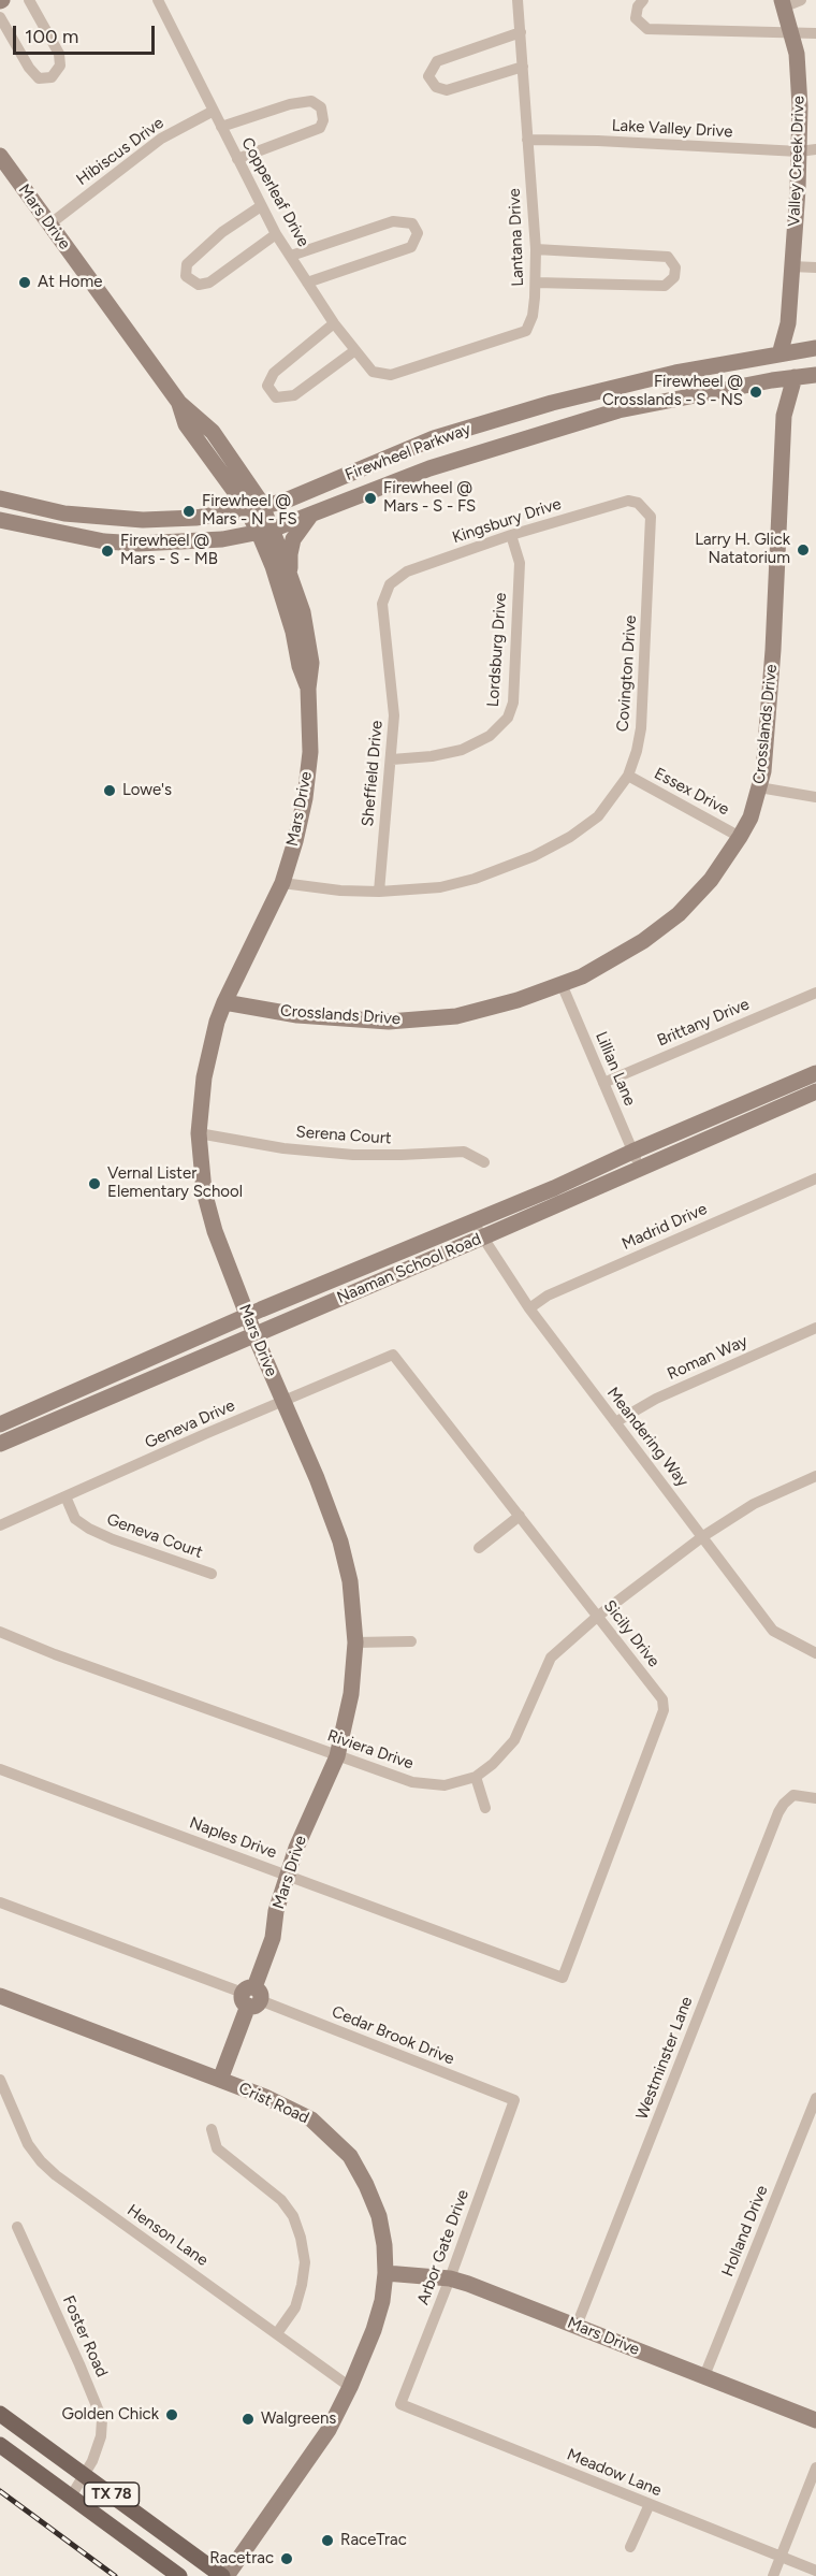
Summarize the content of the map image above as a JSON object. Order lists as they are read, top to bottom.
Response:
{
  "streets": {
    "main road": ["TX 78"],
    "street": [
      "Lake Valley Drive",
      "Hibiscus Drive",
      "Valley Creek Drive",
      "Copperleaf Drive",
      "Mars Drive",
      "Lantana Drive",
      "Firewheel Parkway",
      "Kingsbury Drive",
      "Lordsburg Drive",
      "Covington Drive",
      "Crosslands Drive",
      "Sheffield Drive",
      "Essex Drive",
      "Brittany Drive",
      "Lillian Lane",
      "Serena Court",
      "Madrid Drive",
      "Naaman School Road",
      "Roman Way",
      "Geneva Drive",
      "Meandering Way",
      "Geneva Court",
      "Sicily Drive",
      "Riviera Drive",
      "Naples Drive",
      "Cedar Brook Drive",
      "Westminster Lane",
      "Crist Road",
      "Holland Drive",
      "Henson Lane",
      "Arbor Gate Drive",
      "Foster Road",
      "Meadow Lane"
    ]
  },
  "crossings": [
    ["Lake Valley Drive", "Valley Creek Drive"],
    ["Lake Valley Drive", "Lantana Drive"],
    ["Hibiscus Drive", "Copperleaf Drive"],
    ["Hibiscus Drive", "Mars Drive"],
    ["Valley Creek Drive", "Firewheel Parkway"],
    ["Copperleaf Drive", "Lantana Drive"],
    ["Mars Drive", "Firewheel Parkway"],
    ["Mars Drive", "Covington Drive"],
    ["Mars Drive", "Crosslands Drive"],
    ["Mars Drive", "Serena Court"],
    ["Mars Drive", "Naaman School Road"],
    ["Mars Drive", "Geneva Drive"],
    ["Mars Drive", "Riviera Drive"],
    ["Mars Drive", "Naples Drive"],
    ["Mars Drive", "Cedar Brook Drive"],
    ["Mars Drive", "Westminster Lane"],
    ["Mars Drive", "Crist Road"],
    ["Mars Drive", "Holland Drive"],
    ["Mars Drive", "Arbor Gate Drive"],
    ["Firewheel Parkway", "Crosslands Drive"],
    ["Kingsbury Drive", "Lordsburg Drive"],
    ["Kingsbury Drive", "Covington Drive"],
    ["Kingsbury Drive", "Sheffield Drive"],
    ["Lordsburg Drive", "Sheffield Drive"],
    ["Covington Drive", "Sheffield Drive"],
    ["Covington Drive", "Essex Drive"],
    ["Crosslands Drive", "Essex Drive"],
    ["Crosslands Drive", "Lillian Lane"],
    ["Brittany Drive", "Lillian Lane"],
    ["Lillian Lane", "Naaman School Road"],
    ["Madrid Drive", "Meandering Way"],
    ["Naaman School Road", "Meandering Way"],
    ["Roman Way", "Meandering Way"],
    ["Geneva Drive", "Geneva Court"],
    ["Geneva Drive", "Sicily Drive"],
    ["Meandering Way", "Riviera Drive"],
    ["Sicily Drive", "Riviera Drive"],
    ["Sicily Drive", "Naples Drive"],
    ["Cedar Brook Drive", "Arbor Gate Drive"],
    ["Crist Road", "Henson Lane"],
    ["Crist Road", "TX 78"],
    ["Arbor Gate Drive", "Meadow Lane"],
    ["Foster Road", "TX 78"]
  ],
  "places": [
    "At Home",
    "Firewheel @ Crosslands - S - NS",
    "Firewheel @ Mars - S - FS",
    "Firewheel @ Mars - N - FS",
    "Larry H. Glick Natatorium",
    "Firewheel @ Mars - S - MB",
    "Lowe's",
    "Vernal Lister Elementary School",
    "Golden Chick",
    "Walgreens",
    "RaceTrac",
    "Racetrac"
  ],
  "scale_bar": "100 m"
}
